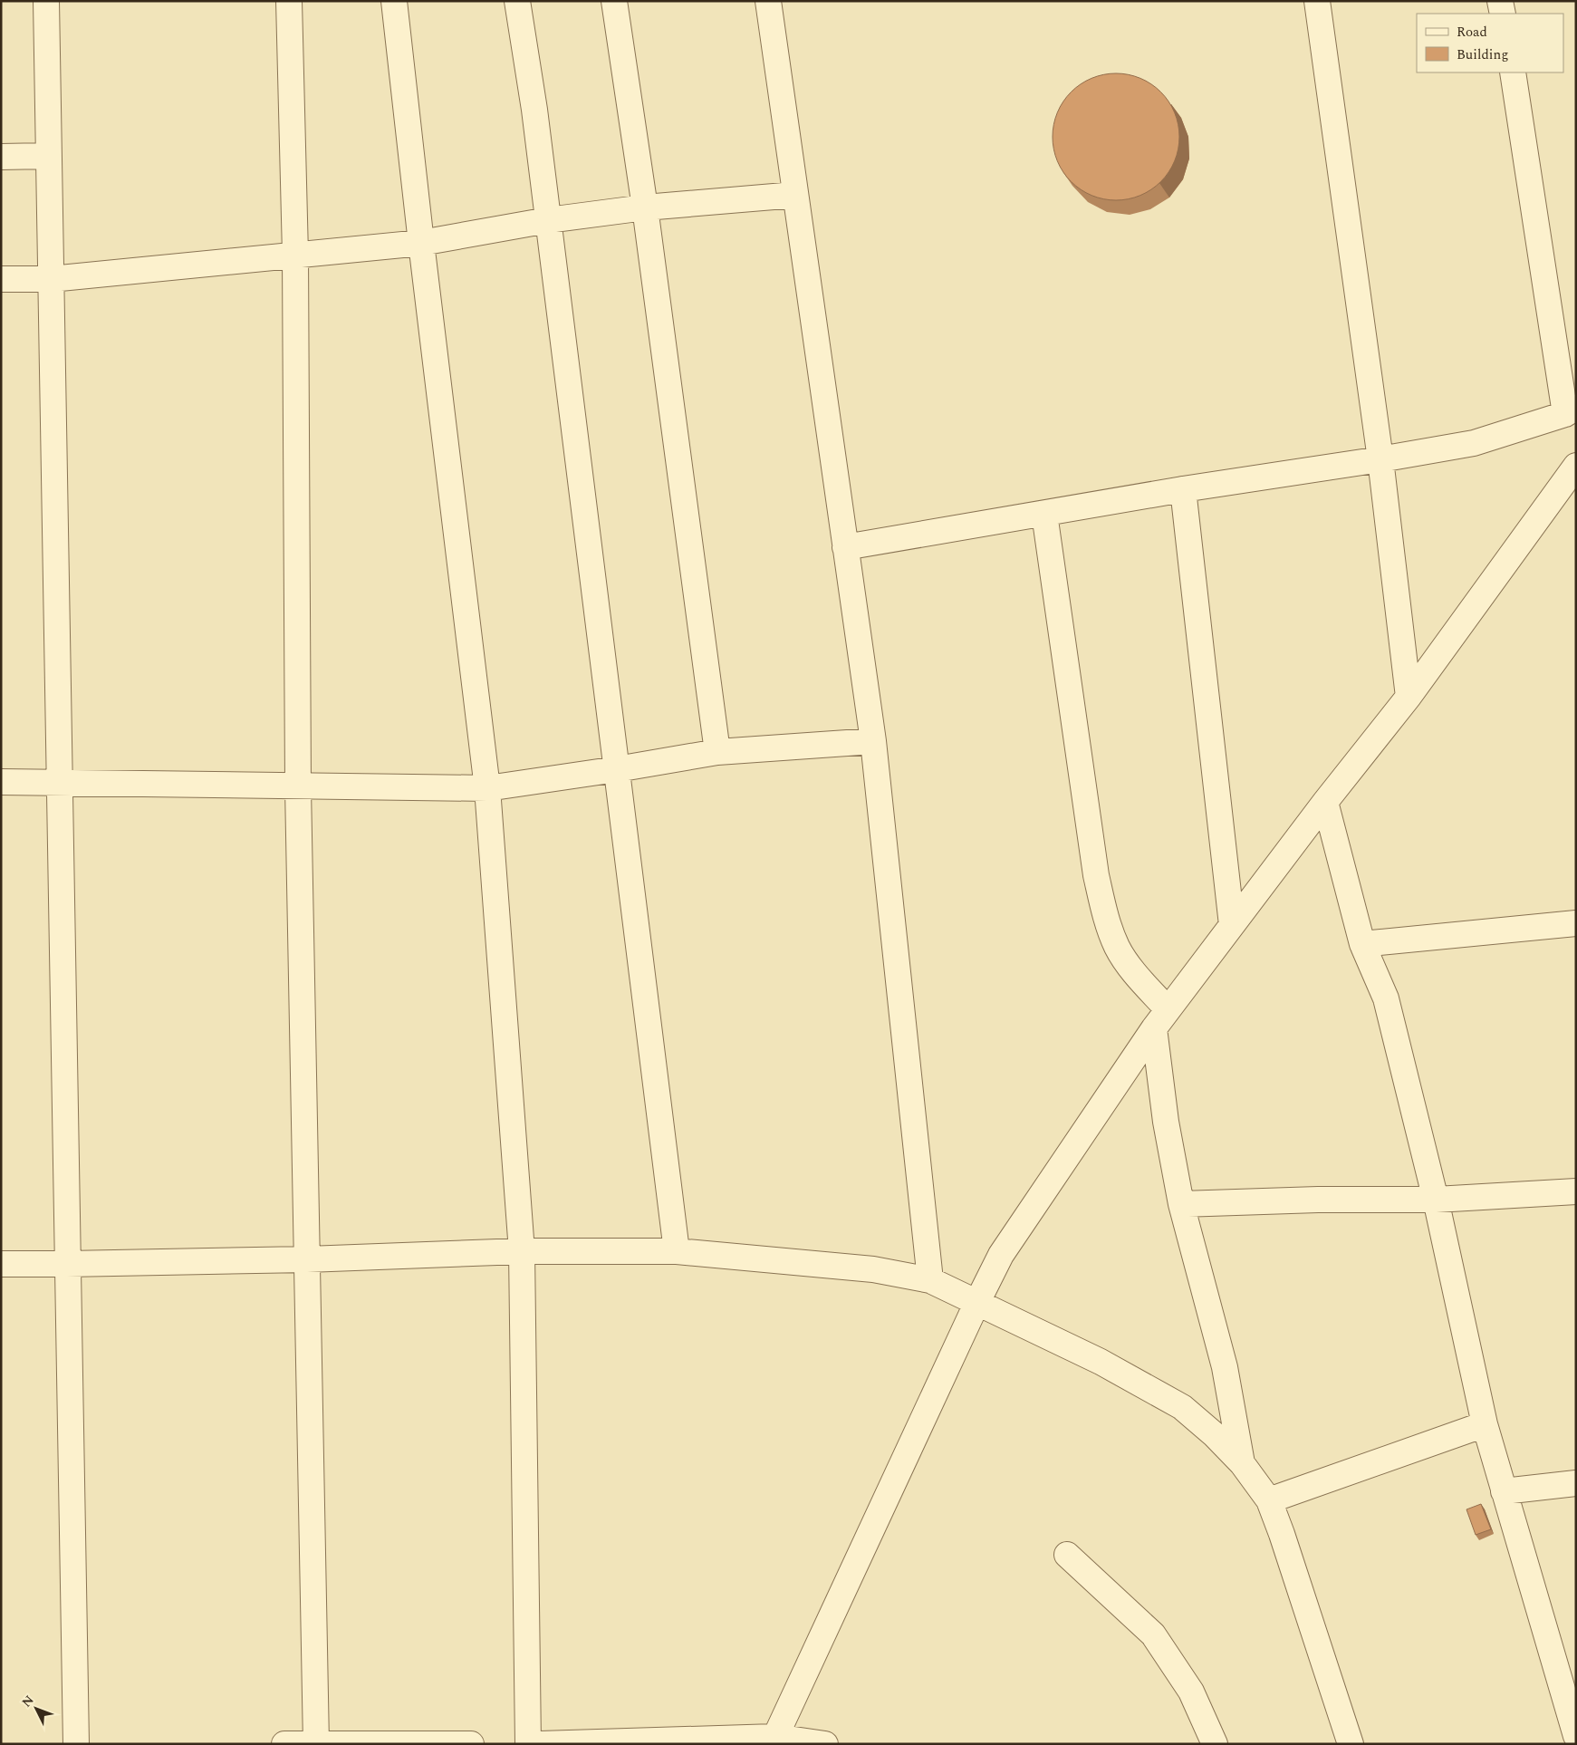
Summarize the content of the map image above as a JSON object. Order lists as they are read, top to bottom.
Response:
{
  "legend": ["Road", "Building"],
  "north": "top left"
}
